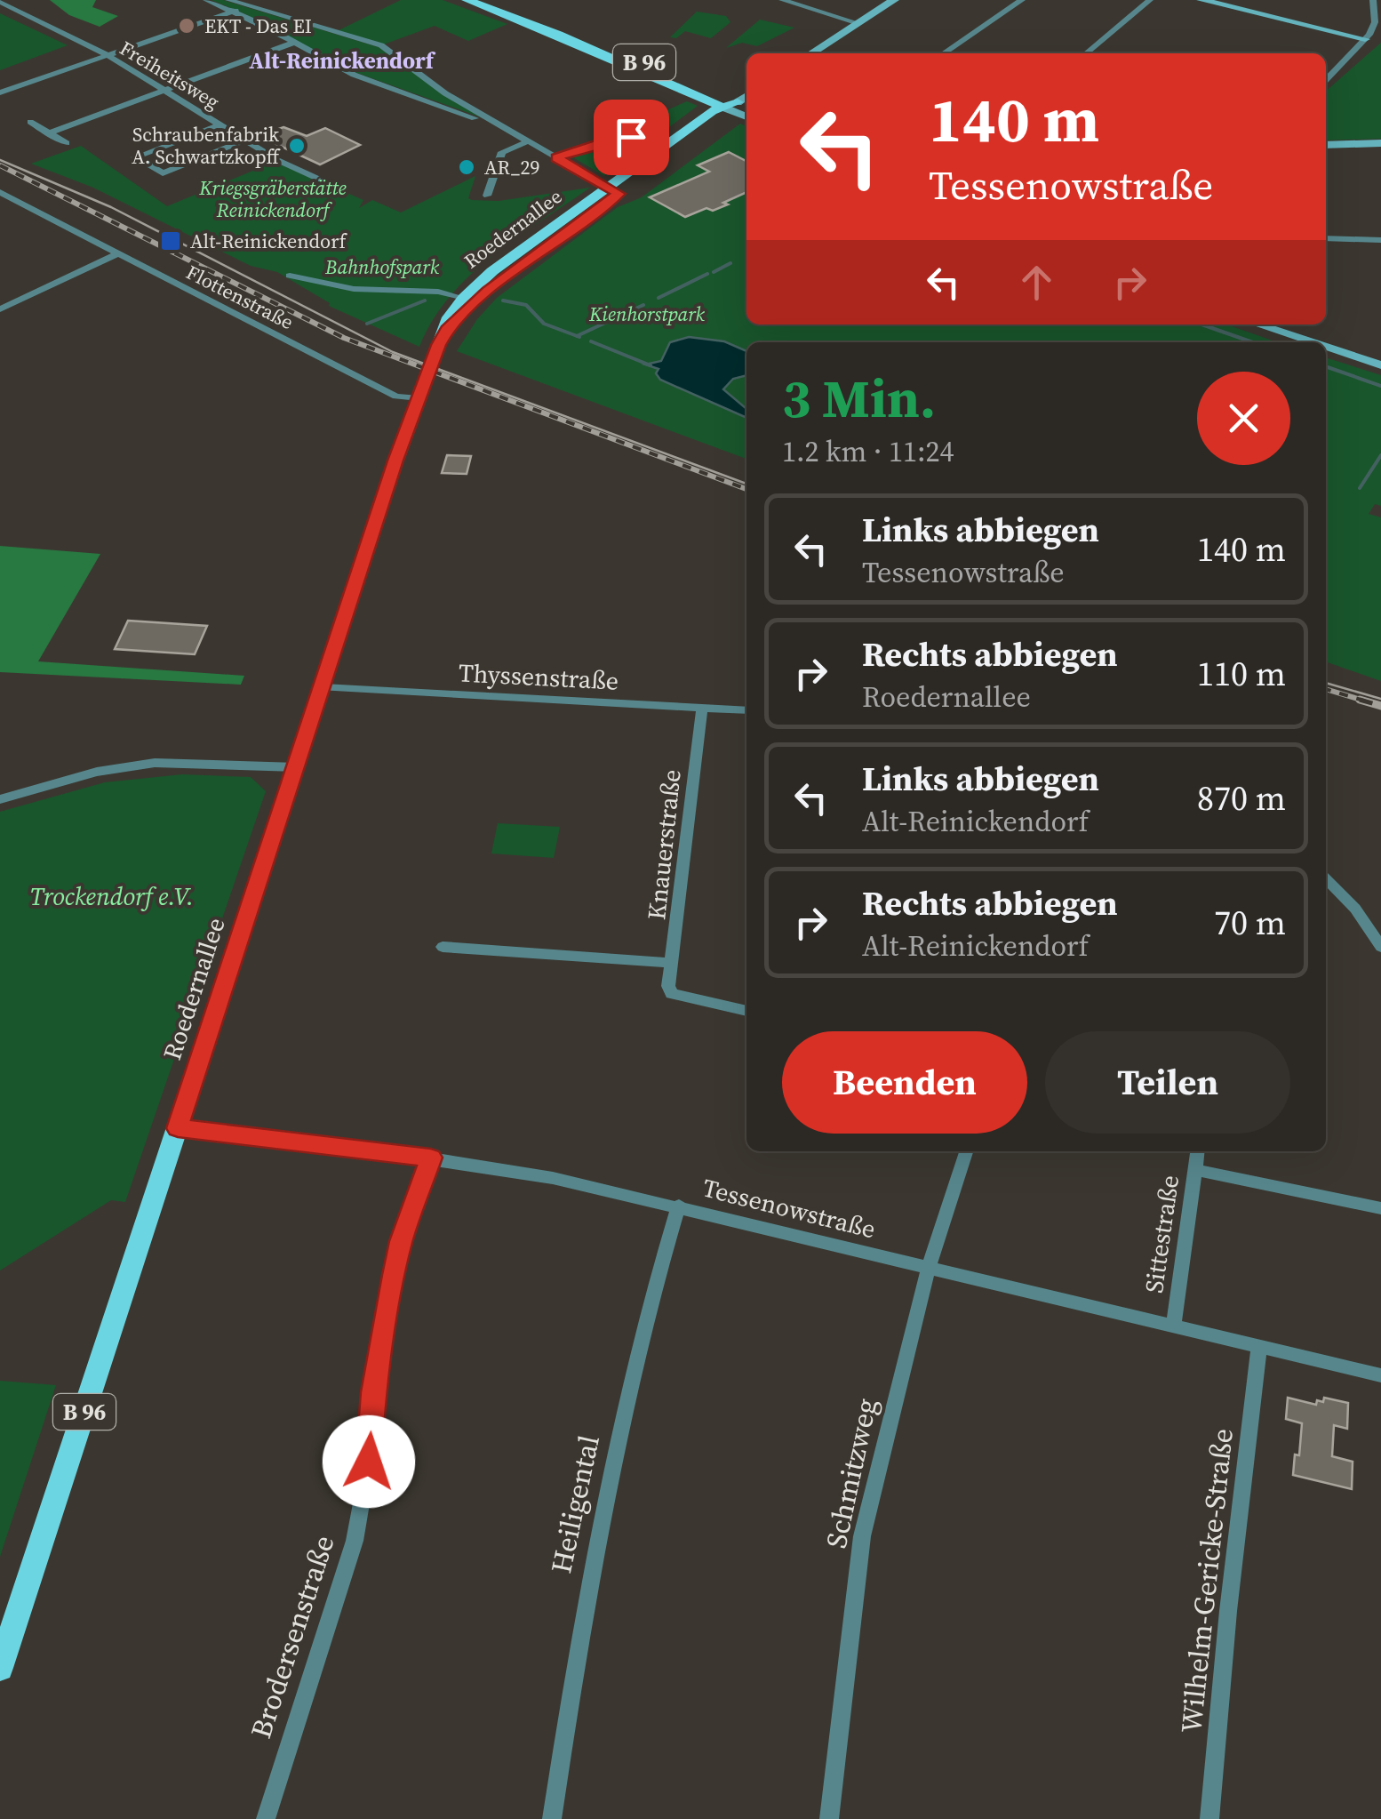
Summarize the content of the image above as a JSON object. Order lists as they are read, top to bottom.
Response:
{
  "streets": {
    "main road": ["B 96", "Roedernallee"],
    "street": [
      "Freiheitsweg",
      "Flottenstraße",
      "Thyssenstraße",
      "Knauerstraße",
      "Tessenowstraße",
      "Sittestraße",
      "Schmitzweg",
      "Heiligental",
      "Wilhelm-Gericke-Straße",
      "Brodersenstraße"
    ]
  },
  "crossings": [
    ["B 96", "Roedernallee"],
    ["Roedernallee", "Flottenstraße"],
    ["Roedernallee", "Thyssenstraße"],
    ["Roedernallee", "Tessenowstraße"],
    ["Thyssenstraße", "Knauerstraße"],
    ["Tessenowstraße", "Sittestraße"],
    ["Tessenowstraße", "Schmitzweg"],
    ["Tessenowstraße", "Heiligental"],
    ["Tessenowstraße", "Wilhelm-Gericke-Straße"],
    ["Tessenowstraße", "Brodersenstraße"]
  ],
  "districts": ["Alt-Reinickendorf"],
  "parks": [
    "Kriegsgräberstätte Reinickendorf",
    "Bahnhofspark",
    "Kienhorstpark",
    "Trockendorf e.V."
  ],
  "places": {
    "other": ["EKT - Das EI", "Schraubenfabrik A. Schwartzkopff", "AR_29"],
    "transit": ["Alt-Reinickendorf"]
  },
  "page": {
    "turn": ["140 m", "Tessenowstraße"],
    "heading": ["3 Min.", "1.2 km · 11:24"],
    "list": [
      {
        "name": "Links abbiegen",
        "note": "Tessenowstraße",
        "value": "140 m"
      },
      {
        "name": "Rechts abbiegen",
        "note": "Roedernallee",
        "value": "110 m"
      },
      {
        "name": "Links abbiegen",
        "note": "Alt-Reinickendorf",
        "value": "870 m"
      },
      {
        "name": "Rechts abbiegen",
        "note": "Alt-Reinickendorf",
        "value": "70 m"
      }
    ],
    "buttons": ["Beenden", "Teilen"]
  }
}
